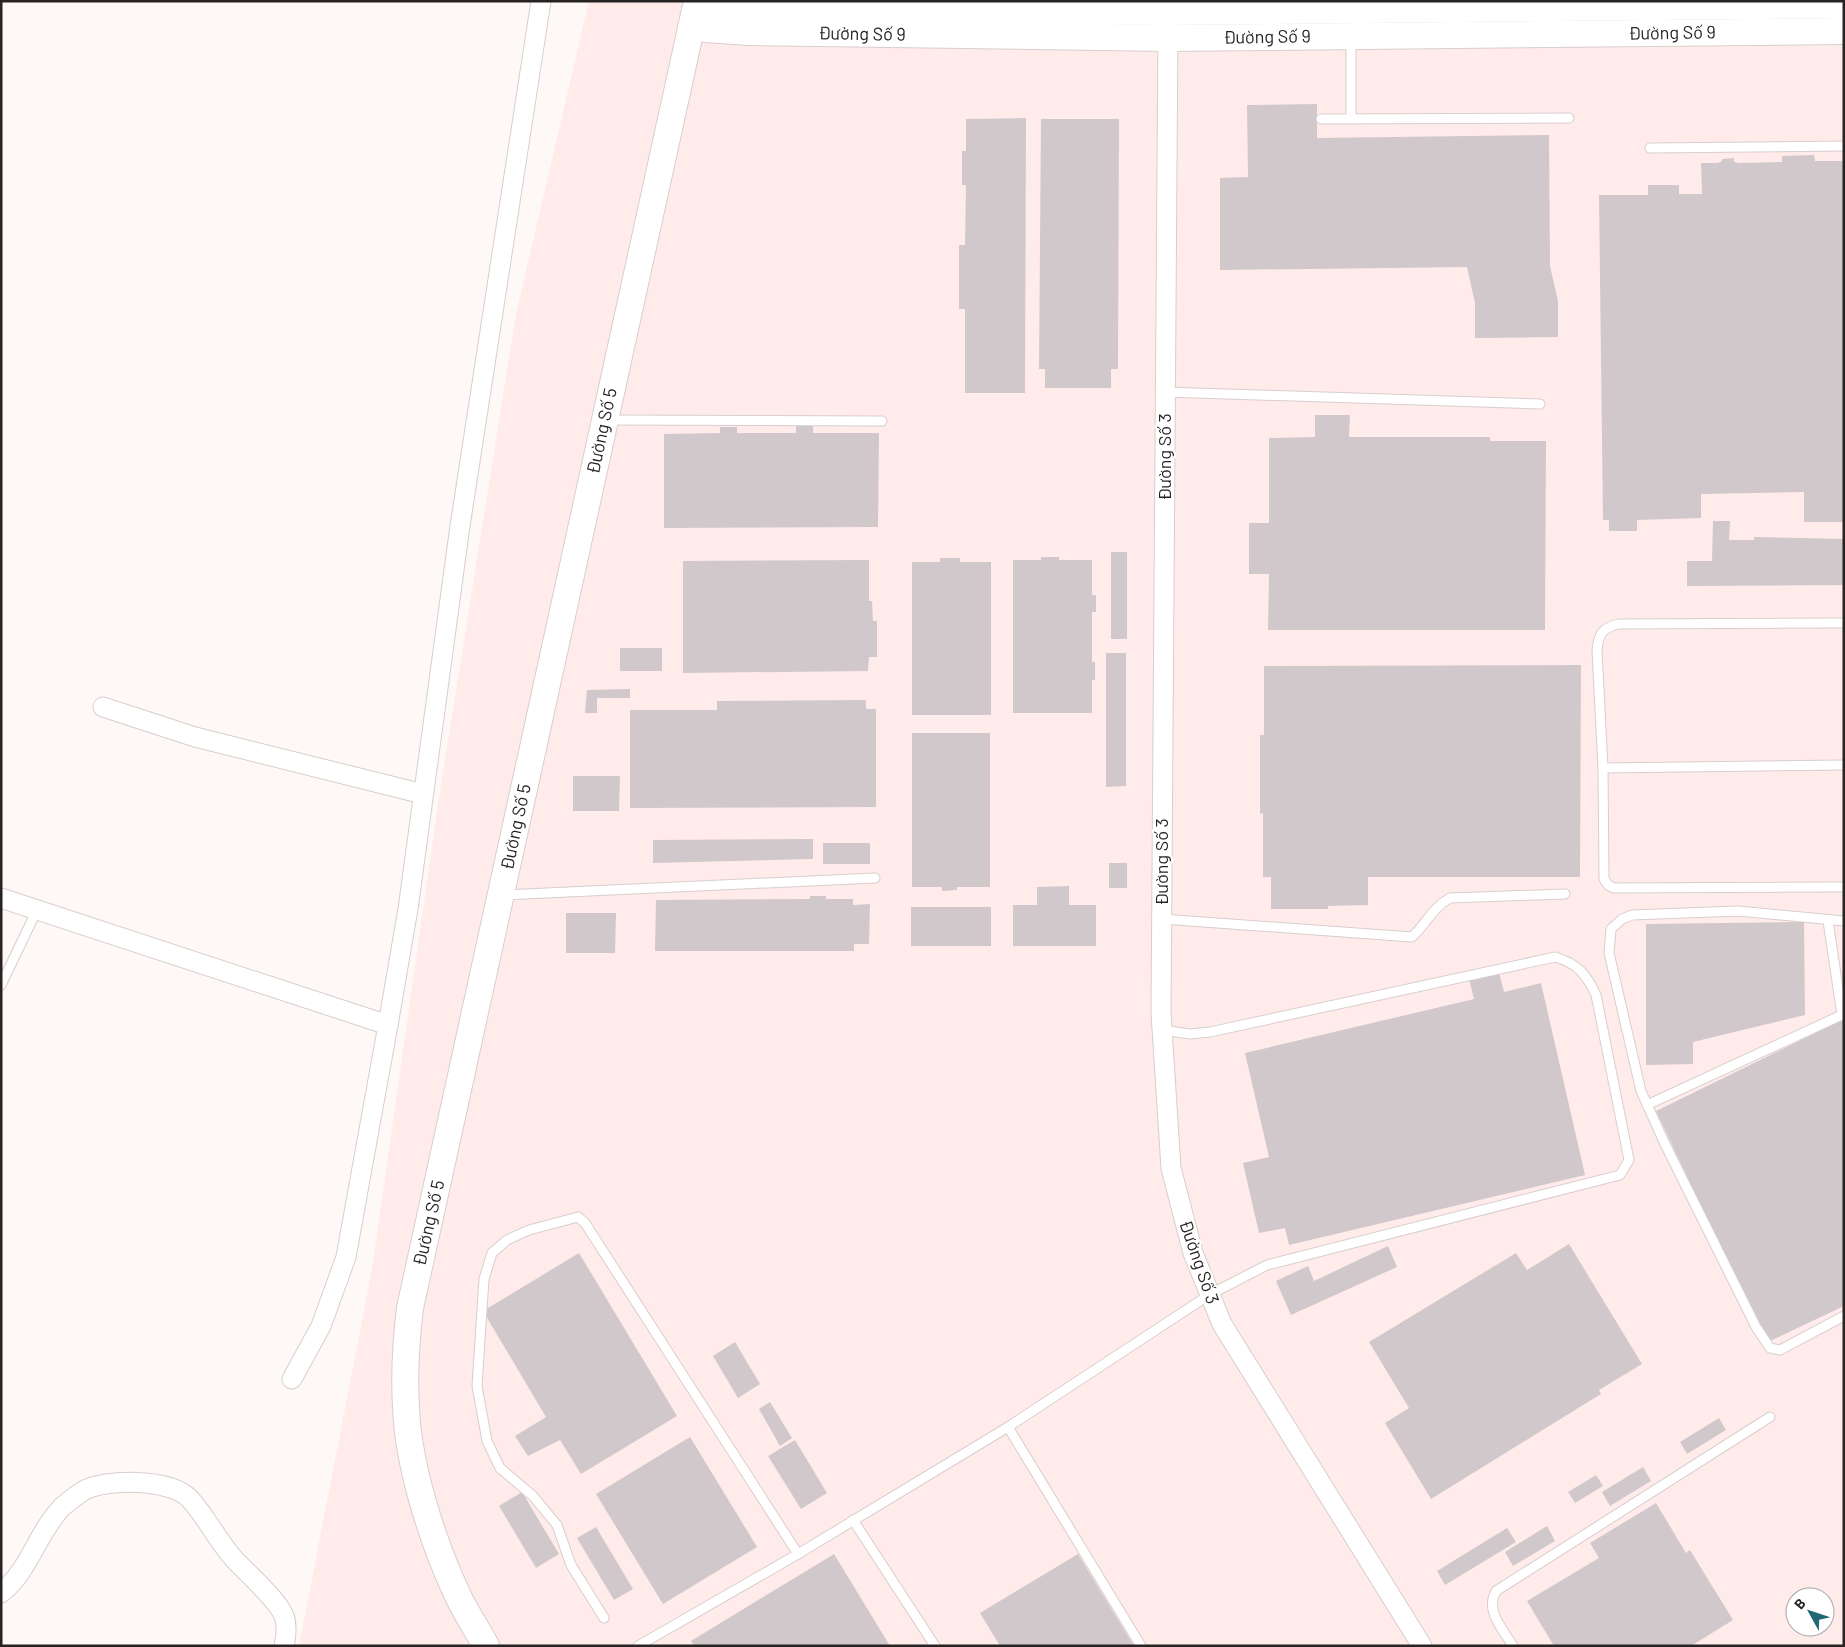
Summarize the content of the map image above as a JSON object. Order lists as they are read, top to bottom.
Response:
{
  "streets": {
    "street": ["Đường Số 9", "Đường Số 5", "Đường Số 3"]
  },
  "crossings": [
    ["Đường Số 9", "Đường Số 5"],
    ["Đường Số 9", "Đường Số 3"]
  ],
  "north": "top left"
}
